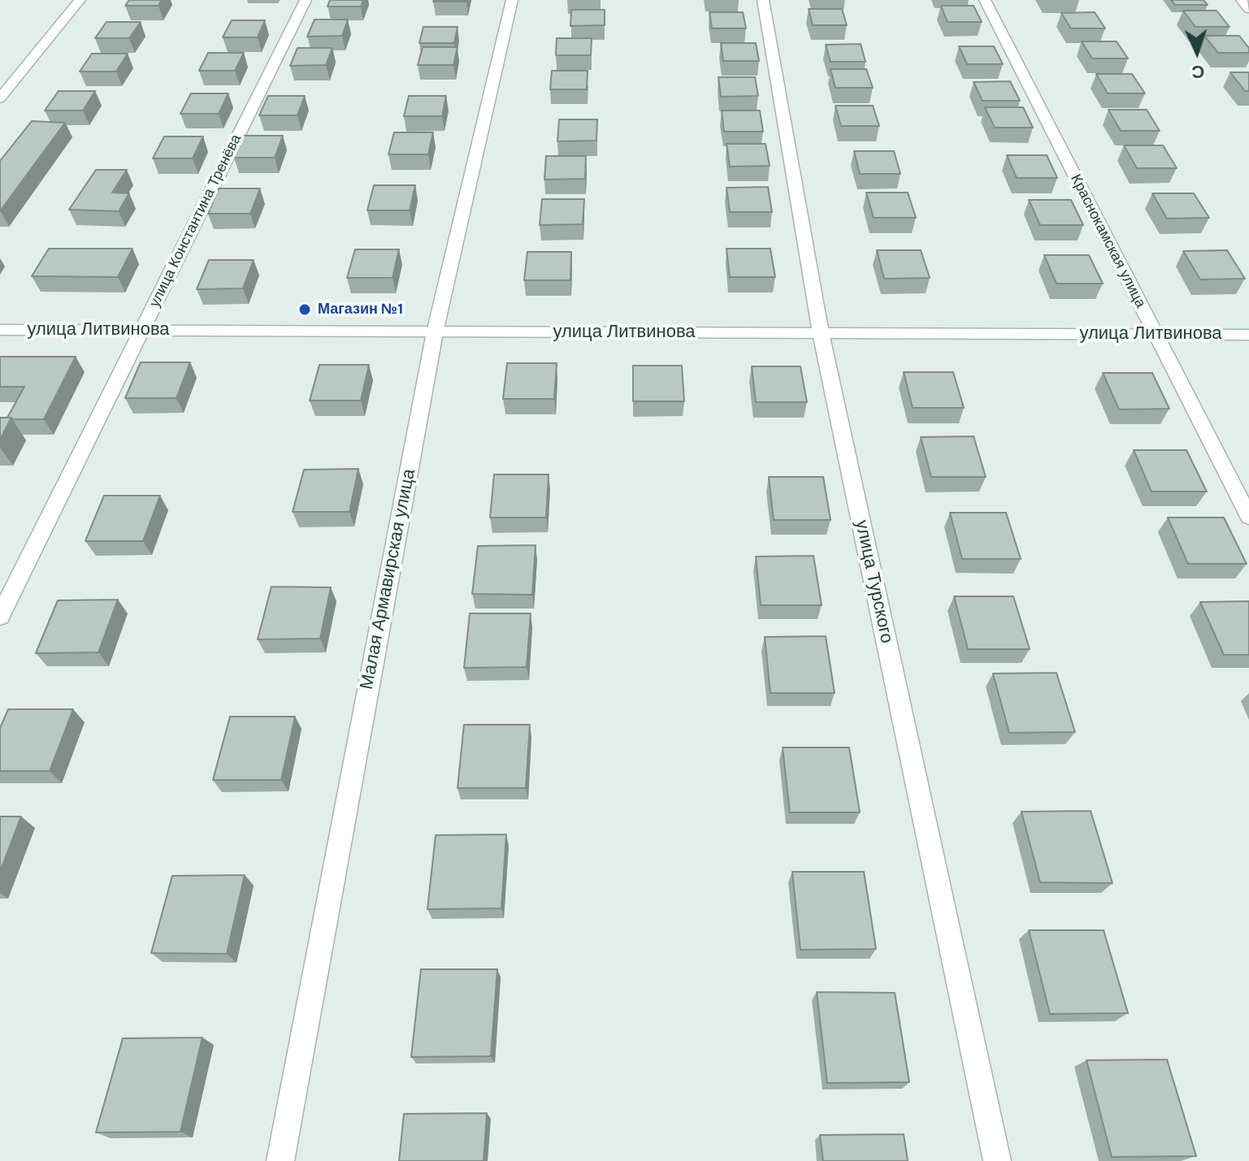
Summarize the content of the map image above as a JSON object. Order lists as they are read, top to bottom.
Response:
{
  "streets": {
    "street": [
      "улица Константина Тренёва",
      "Краснокамская улица",
      "улица Литвинова",
      "Малая Армавирская улица",
      "улица Турского"
    ]
  },
  "crossings": [
    ["улица Константина Тренёва", "улица Литвинова"],
    ["Краснокамская улица", "улица Литвинова"],
    ["улица Литвинова", "Малая Армавирская улица"],
    ["улица Литвинова", "улица Турского"]
  ],
  "places": ["Магазин №1"],
  "north": "bottom"
}
